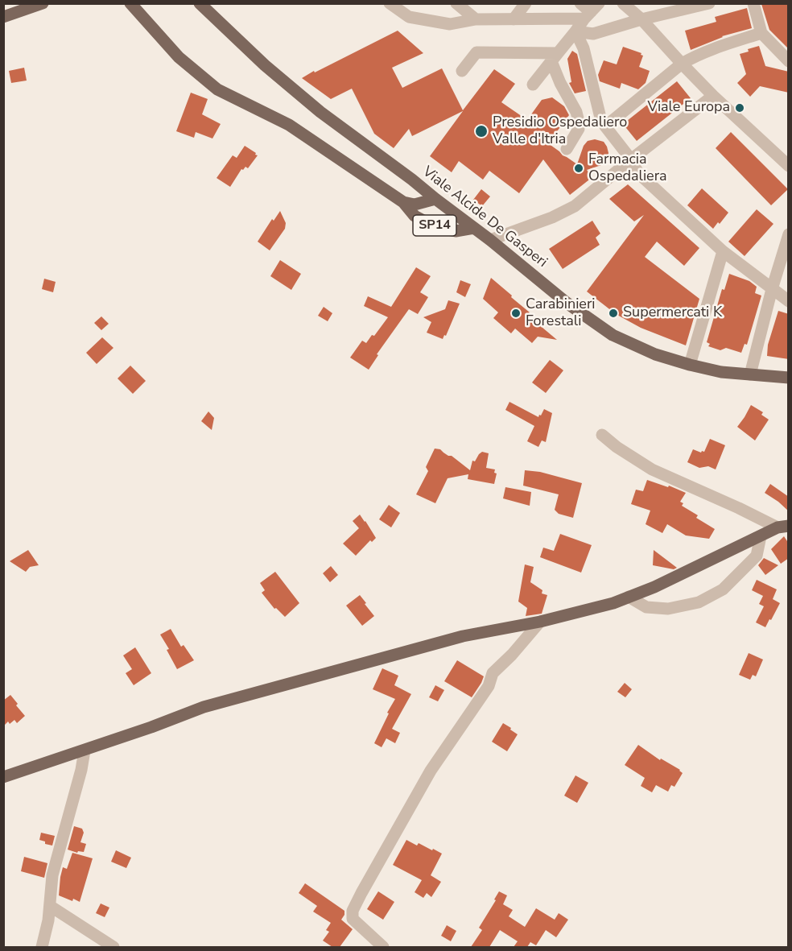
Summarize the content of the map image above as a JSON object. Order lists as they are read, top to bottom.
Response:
{
  "streets": {
    "main road": ["Viale Alcide De Gasperi", "SP14"]
  },
  "crossings": [
    ["Viale Alcide De Gasperi", "SP14"]
  ],
  "places": [
    "Viale Europa",
    "Presidio Ospedaliero Valle d'Itria",
    "Farmacia Ospedaliera",
    "Carabinieri Forestali",
    "Supermercati K"
  ]
}
